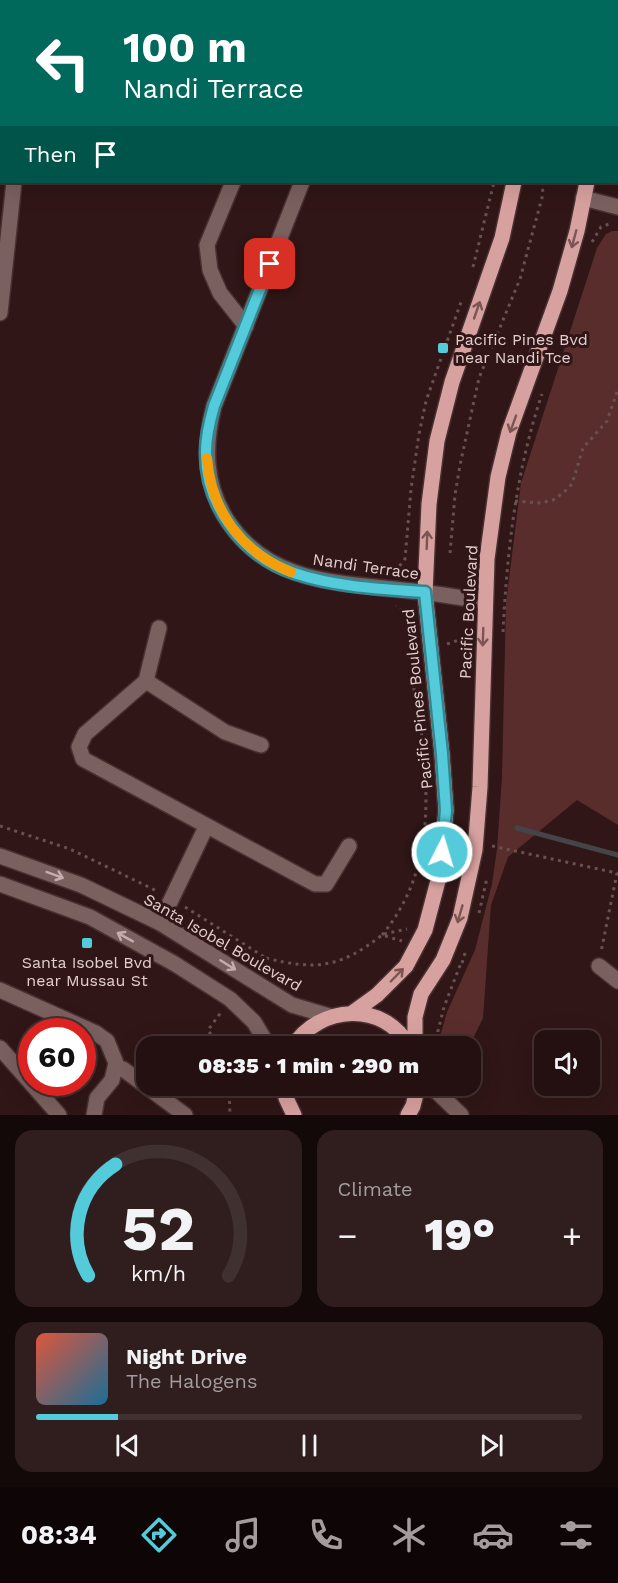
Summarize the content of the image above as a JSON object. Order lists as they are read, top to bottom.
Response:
{
  "streets": {
    "main road": ["Pacific Boulevard", "Pacific Pines Boulevard"],
    "street": ["Nandi Terrace", "Santa Isobel Boulevard"]
  },
  "crossings": [
    ["Nandi Terrace", "Pacific Boulevard"],
    ["Nandi Terrace", "Pacific Pines Boulevard"]
  ],
  "one_way": ["Pacific Boulevard", "Pacific Pines Boulevard"],
  "places": {
    "transit": ["Pacific Pines Bvd near Nandi Tce", "Santa Isobel Bvd near Mussau St"]
  },
  "page": {
    "turn": ["100 m", "Nandi Terrace"],
    "then": "Then",
    "limit": "60",
    "trip": "08:35 · 1 min · 290 m",
    "tile": "Climate",
    "heat": ["−", "19°", "+"],
    "song": ["Night Drive", "The Halogens"],
    "tabs": "08:34",
    "gauge": ["52", "km/h"]
  }
}
